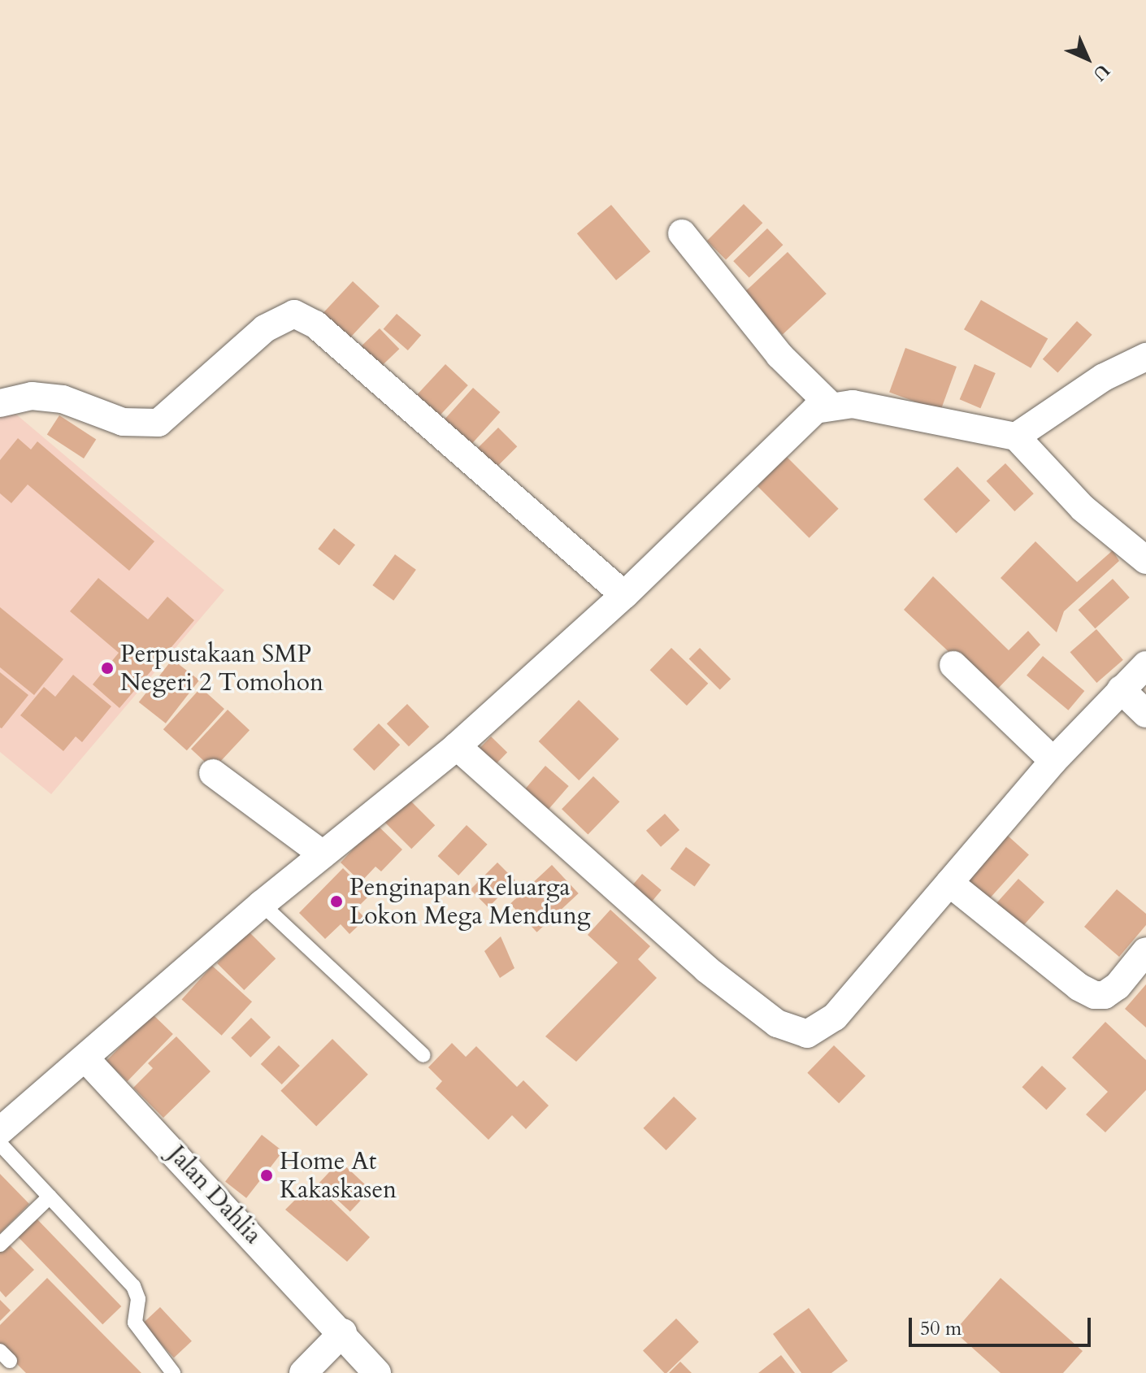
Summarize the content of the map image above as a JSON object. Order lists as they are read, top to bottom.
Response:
{
  "streets": {
    "street": ["Jalan Dahlia"]
  },
  "places": ["Perpustakaan SMP Negeri 2 Tomohon", "Penginapan Keluarga Lokon Mega Mendung", "Home At Kakaskasen"],
  "scale_bar": "50 m",
  "north": "bottom right"
}
